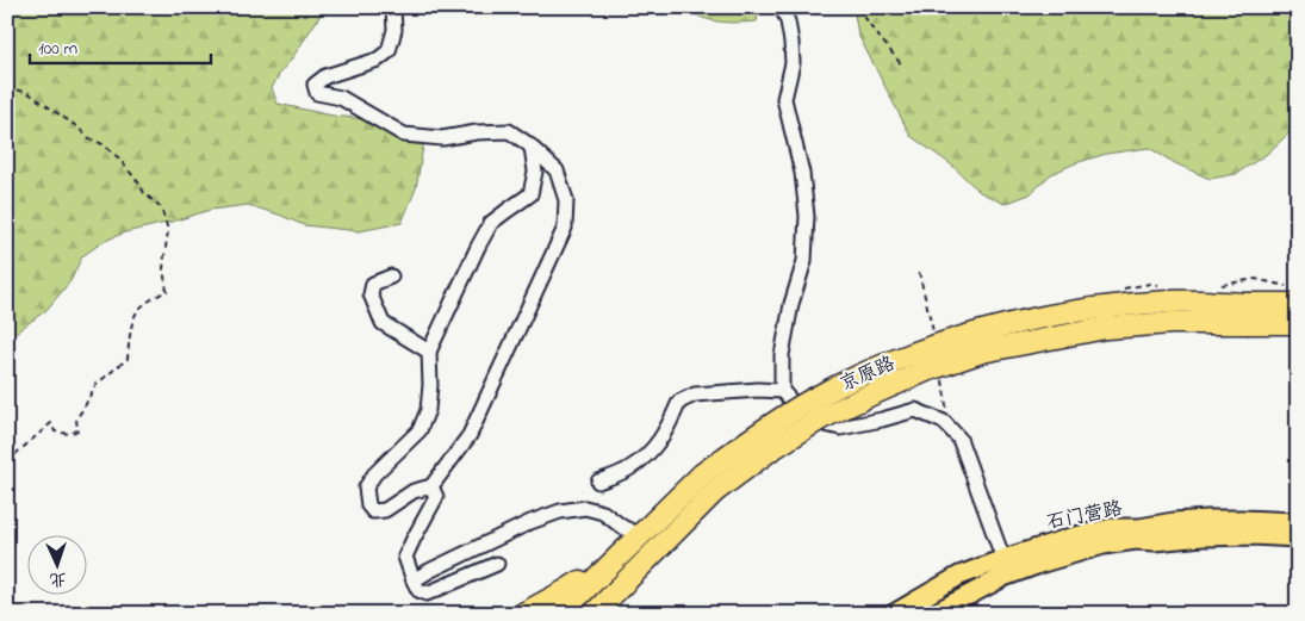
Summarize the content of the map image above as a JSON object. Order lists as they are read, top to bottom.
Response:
{
  "streets": {
    "highway": ["京原路"],
    "main road": ["石门营路"]
  },
  "scale_bar": "100 m",
  "north": "bottom"
}
